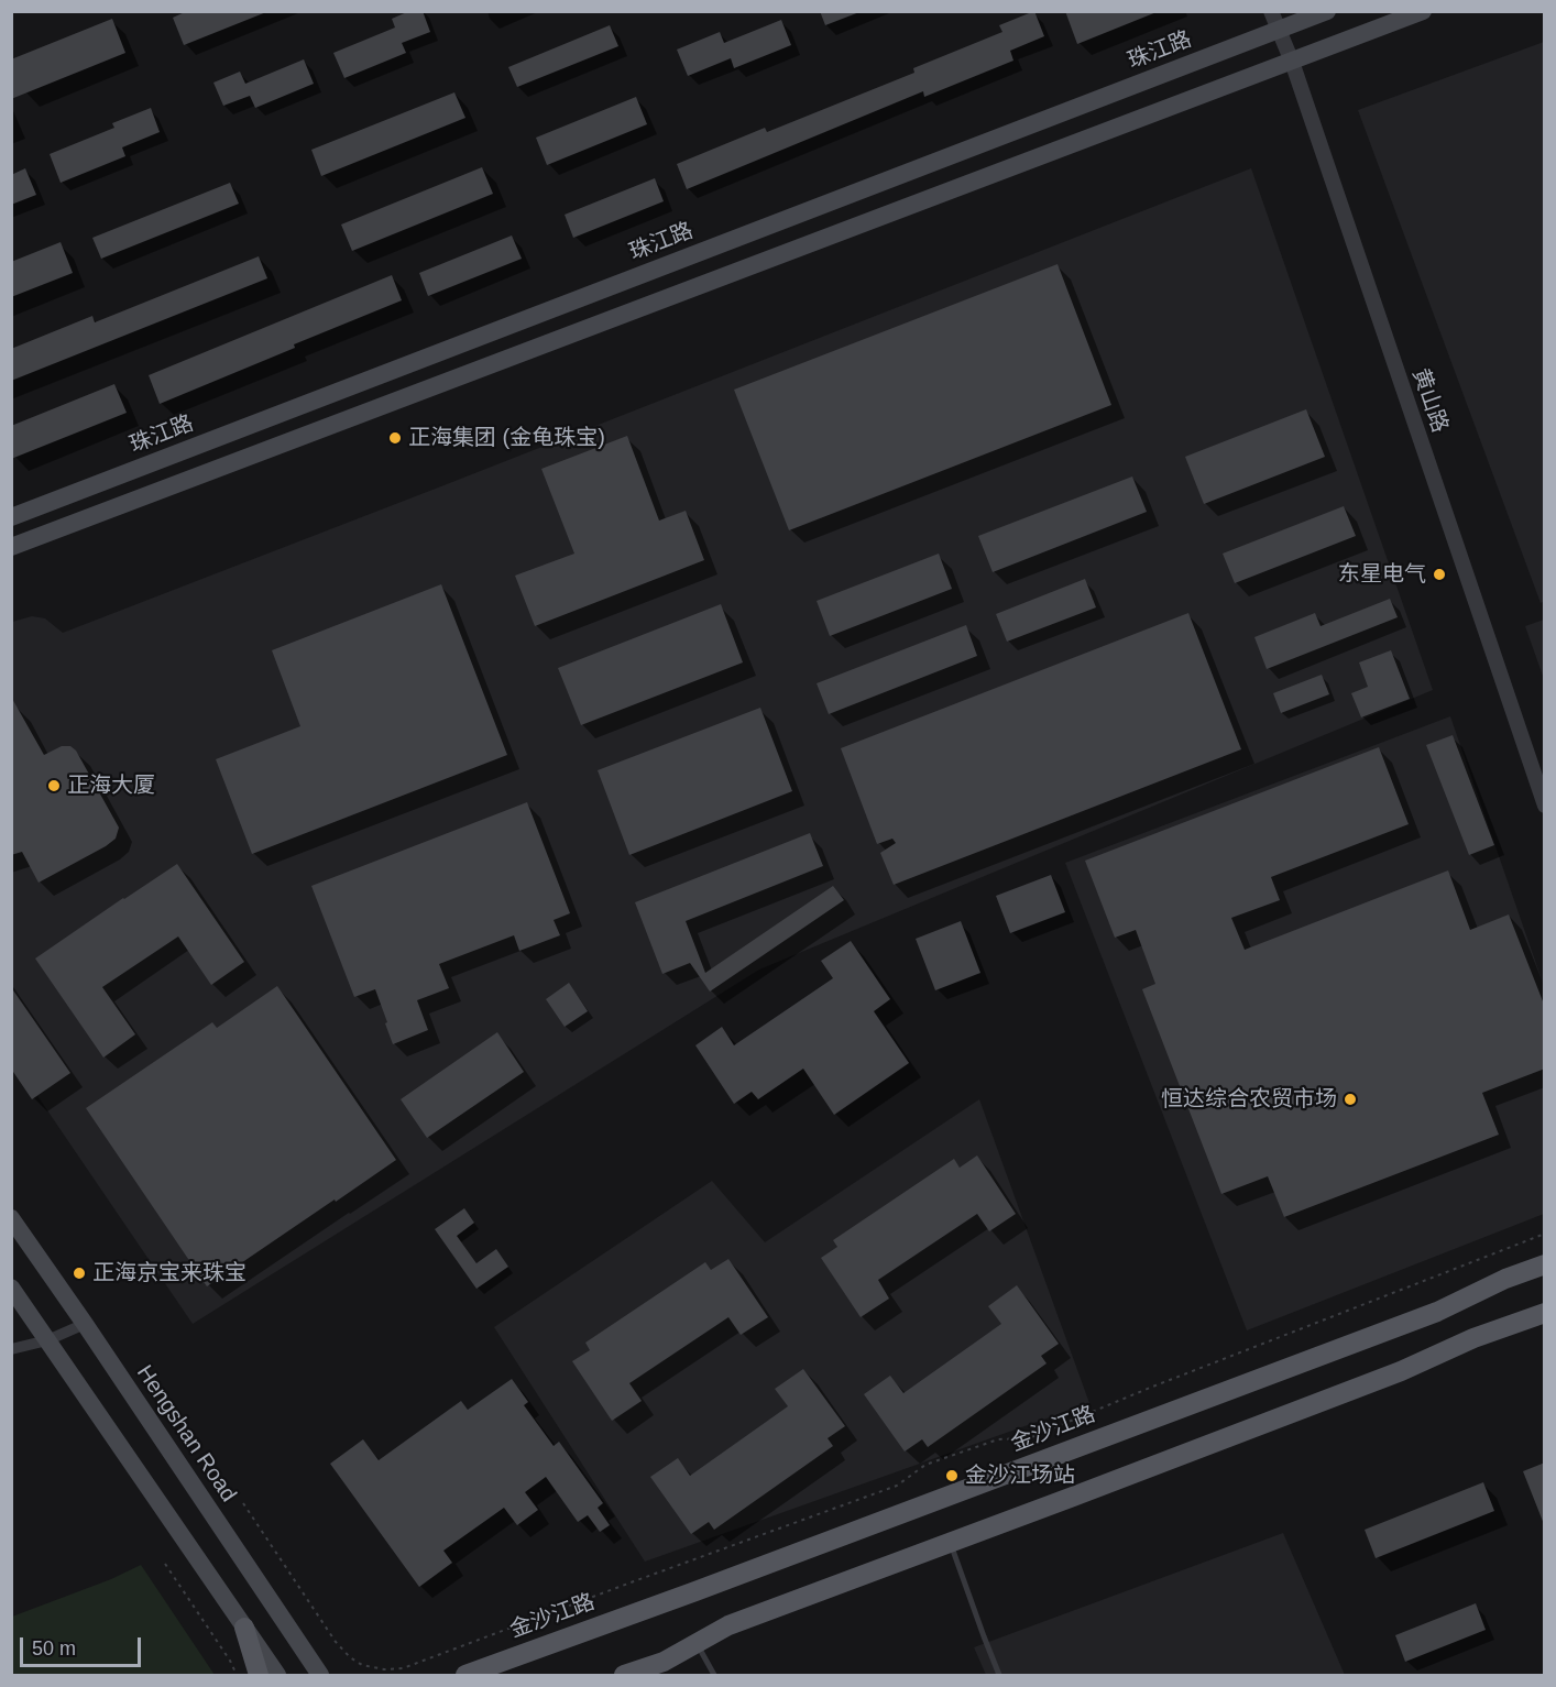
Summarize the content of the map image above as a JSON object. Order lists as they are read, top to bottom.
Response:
{
  "streets": {
    "main road": ["珠江路", "金沙江路", "Hengshan Road"],
    "street": ["黄山路"]
  },
  "crossings": [
    ["珠江路", "黄山路"]
  ],
  "places": [
    "正海集团 (金龟珠宝)",
    "东星电气",
    "正海大厦",
    "恒达综合农贸市场",
    "正海京宝来珠宝",
    "金沙江场站"
  ],
  "scale_bar": "50 m"
}
